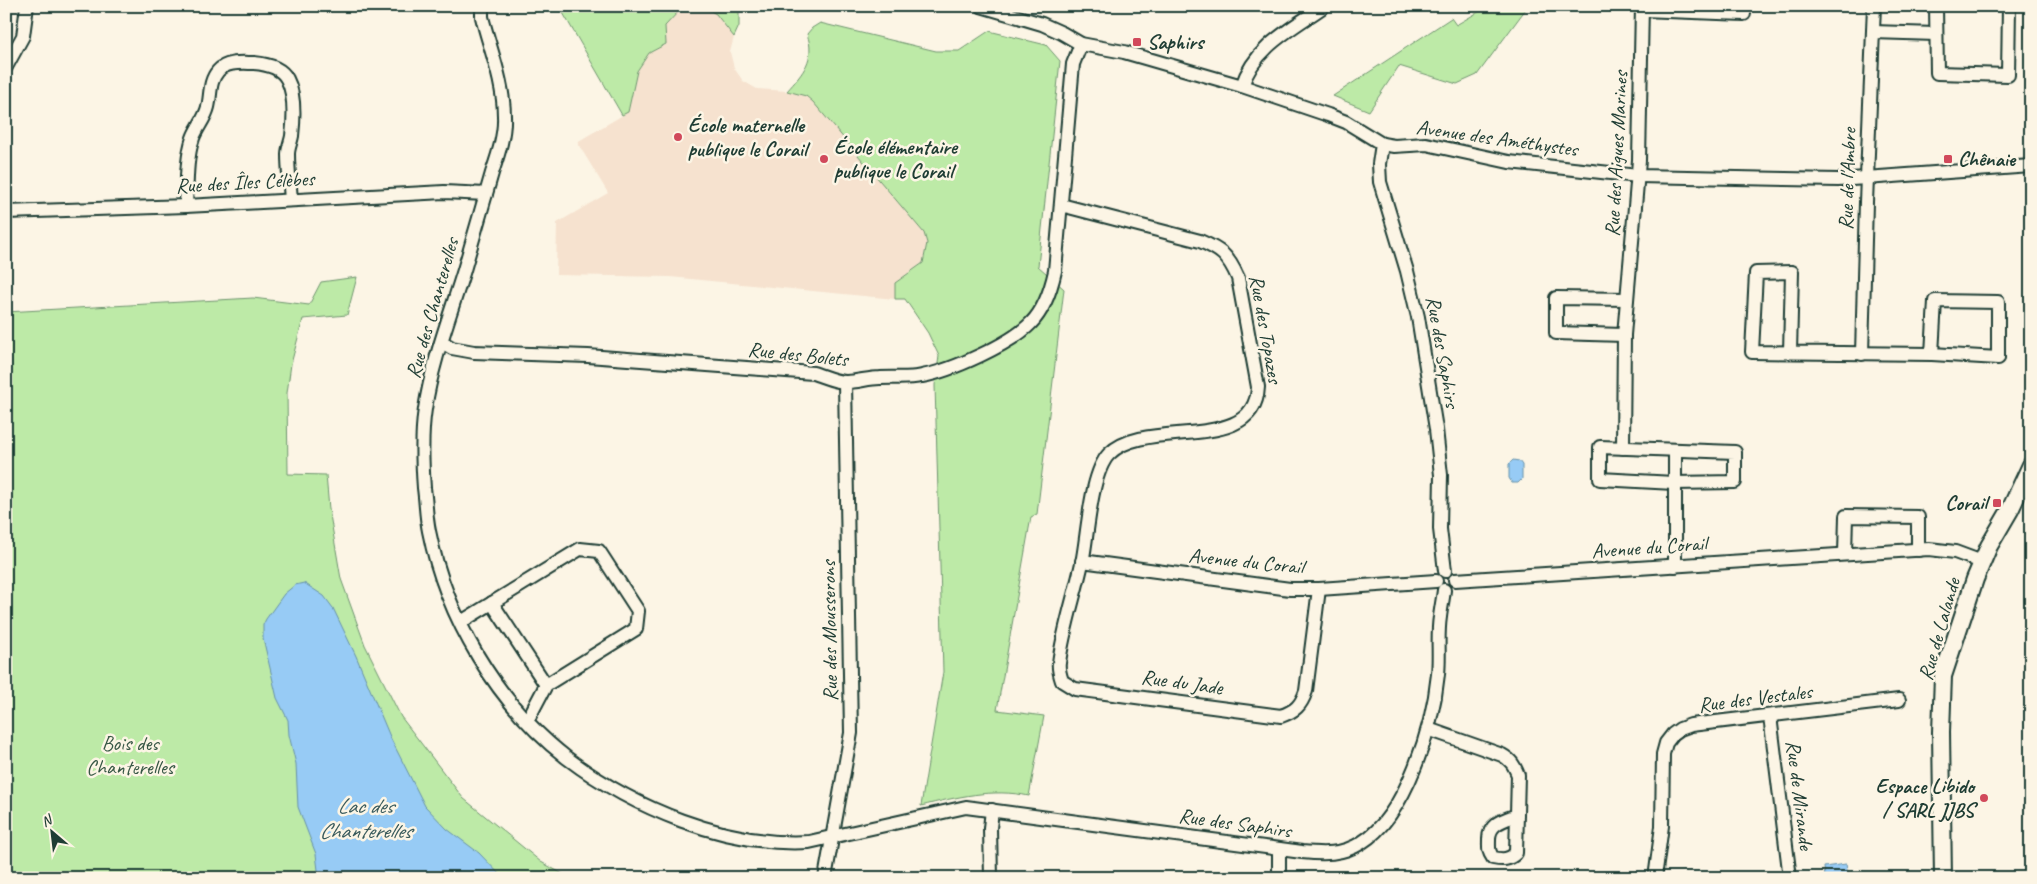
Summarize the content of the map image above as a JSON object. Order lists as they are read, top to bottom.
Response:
{
  "streets": {
    "street": [
      "Avenue des Améthystes",
      "Rue des Aigues Marines",
      "Rue de l'Ambre",
      "Rue des Îles Célèbes",
      "Rue des Chanterelles",
      "Rue des Topazes",
      "Rue des Saphirs",
      "Rue des Bolets",
      "Avenue du Corail",
      "Rue de Lalande",
      "Rue des Mousserons",
      "Rue du Jade",
      "Rue des Vestales",
      "Rue de Mirande"
    ]
  },
  "crossings": [
    ["Avenue des Améthystes", "Rue des Aigues Marines"],
    ["Avenue des Améthystes", "Rue de l'Ambre"],
    ["Avenue des Améthystes", "Rue des Saphirs"],
    ["Avenue des Améthystes", "Rue des Bolets"],
    ["Rue des Îles Célèbes", "Rue des Chanterelles"],
    ["Rue des Chanterelles", "Rue des Saphirs"],
    ["Rue des Chanterelles", "Rue des Bolets"],
    ["Rue des Chanterelles", "Rue des Mousserons"],
    ["Rue des Topazes", "Rue des Bolets"],
    ["Rue des Topazes", "Avenue du Corail"],
    ["Rue des Topazes", "Rue du Jade"],
    ["Rue des Saphirs", "Avenue du Corail"],
    ["Rue des Saphirs", "Rue des Mousserons"],
    ["Rue des Bolets", "Rue des Mousserons"],
    ["Avenue du Corail", "Rue de Lalande"],
    ["Avenue du Corail", "Rue du Jade"],
    ["Rue des Vestales", "Rue de Mirande"]
  ],
  "water": ["Lac des Chanterelles"],
  "parks": ["Bois des Chanterelles"],
  "places": {
    "transit": ["Saphirs", "Chênaie", "Corail"],
    "other": ["École maternelle publique le Corail", "École élémentaire publique le Corail", "Espace Libido / SARL JJBS"]
  },
  "north": "top left"
}
